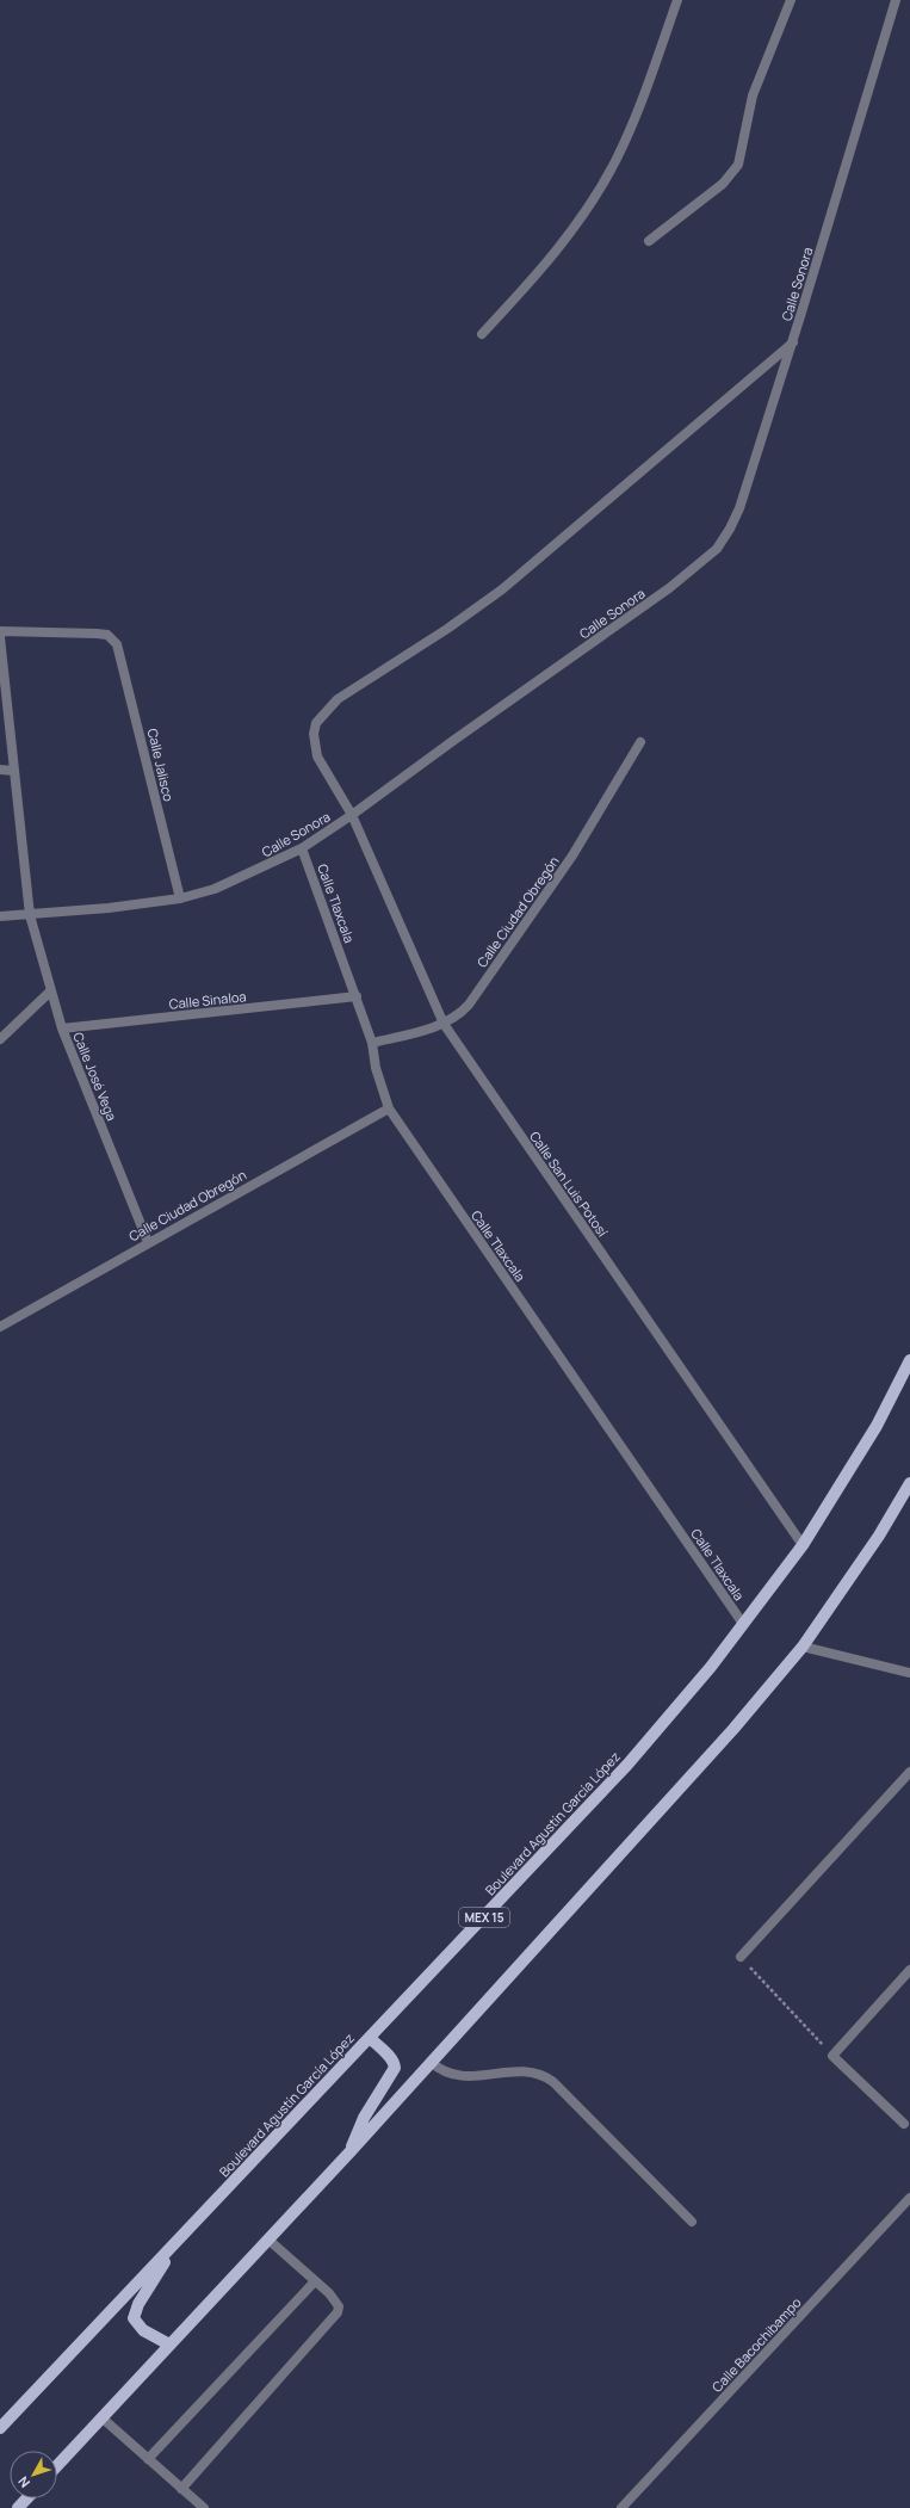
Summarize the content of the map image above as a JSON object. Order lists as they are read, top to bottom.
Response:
{
  "streets": {
    "main road": ["Boulevard Agustín García López", "MEX 15"],
    "street": [
      "Calle Sonora",
      "Calle Jalisco",
      "Calle Tlaxcala",
      "Calle Ciudad Obregón",
      "Calle Sinaloa",
      "Calle José Vega",
      "Calle San Luis Potosí",
      "Calle Bacochibampo"
    ]
  },
  "crossings": [
    ["Calle Sonora", "Calle Jalisco"],
    ["Calle Sonora", "Calle Tlaxcala"],
    ["Calle Sonora", "Calle José Vega"],
    ["Calle Sonora", "Calle San Luis Potosí"],
    ["Calle Tlaxcala", "Calle Ciudad Obregón"],
    ["Calle Tlaxcala", "Calle Sinaloa"],
    ["Calle Tlaxcala", "Boulevard Agustín García López"],
    ["Calle Ciudad Obregón", "Calle José Vega"],
    ["Calle Ciudad Obregón", "Calle San Luis Potosí"],
    ["Calle Sinaloa", "Calle José Vega"],
    ["Calle San Luis Potosí", "Boulevard Agustín García López"]
  ],
  "north": "bottom left"
}
